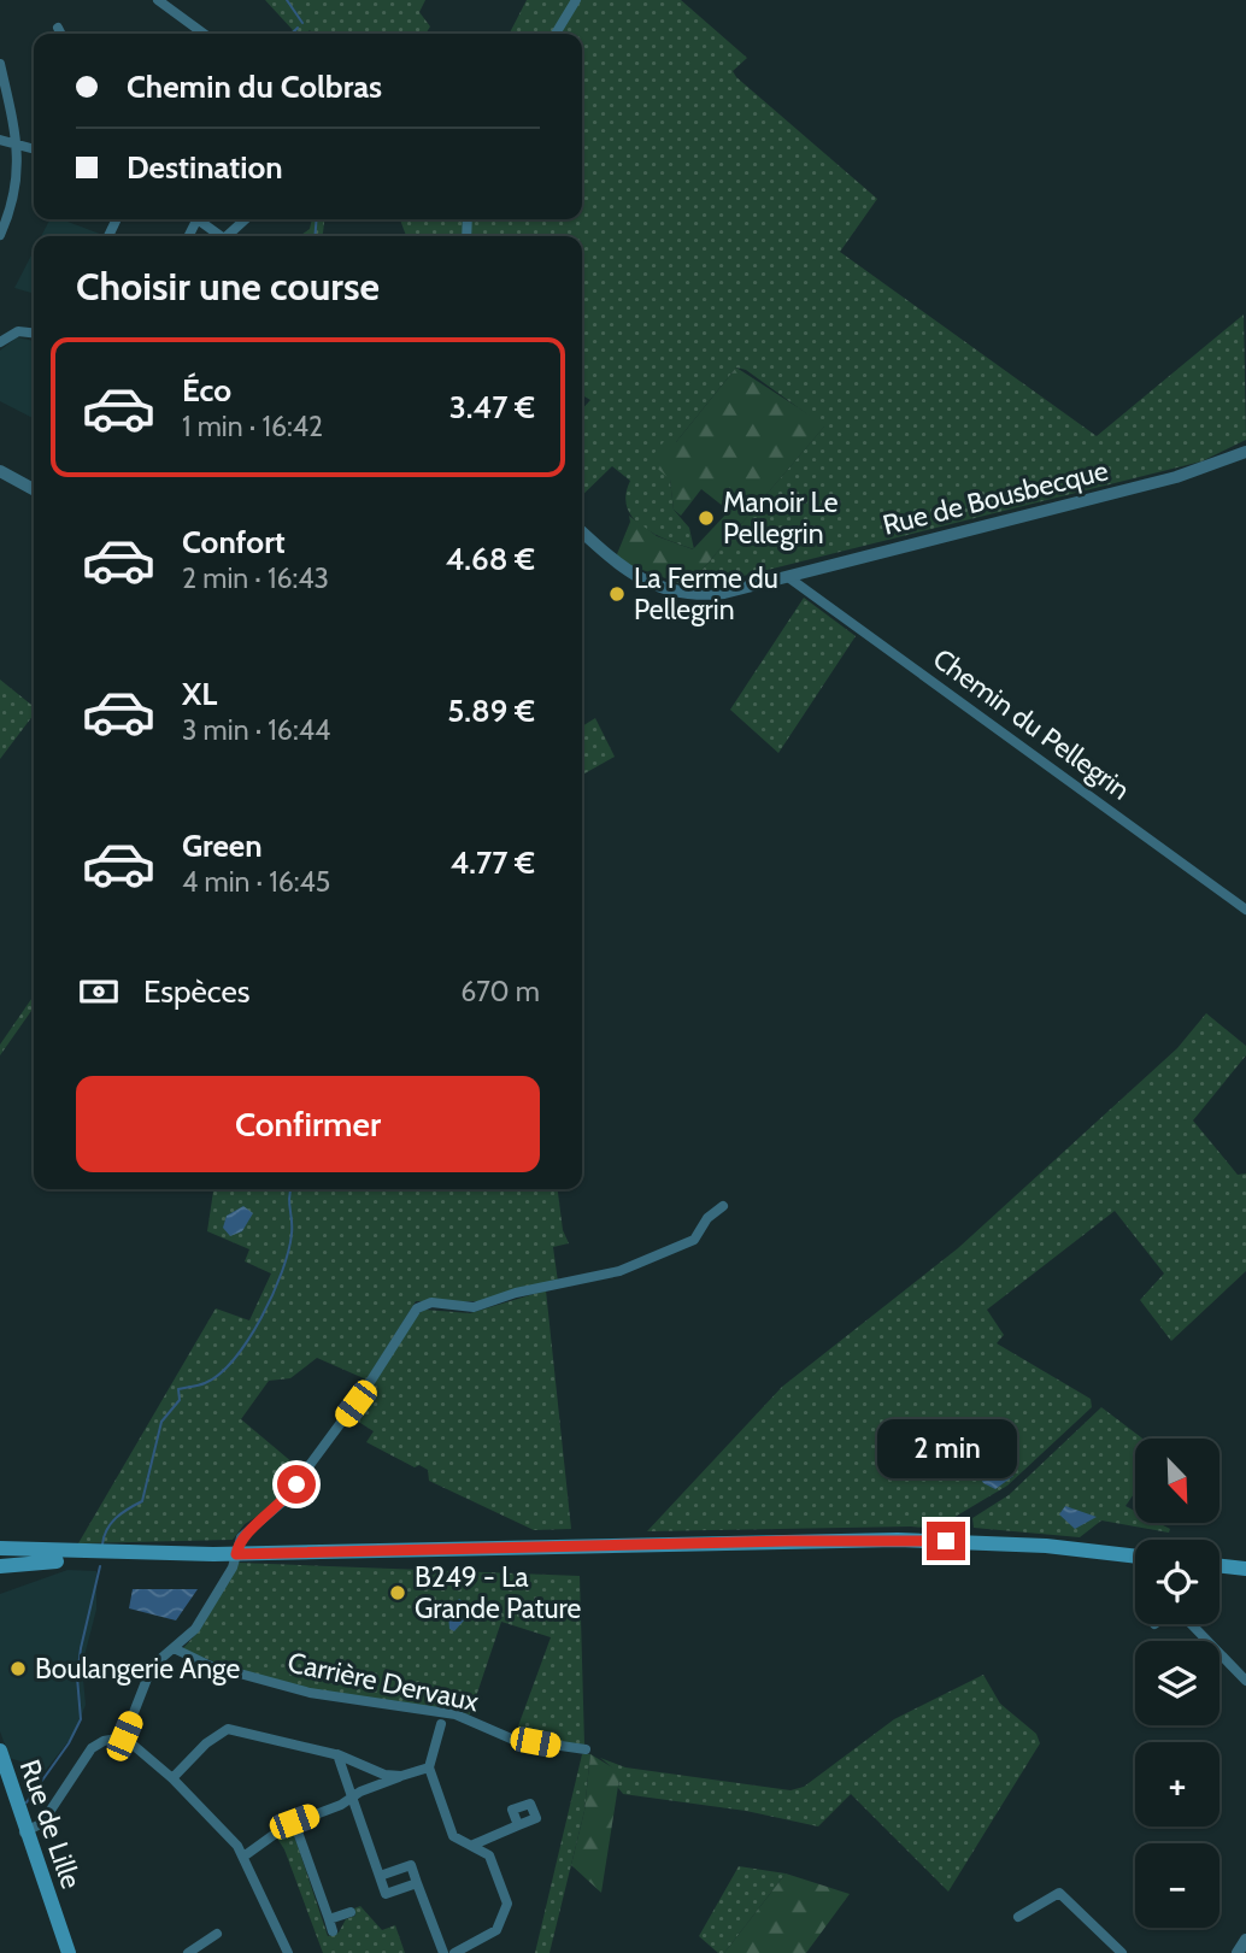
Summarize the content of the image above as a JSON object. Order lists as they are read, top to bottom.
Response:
{
  "streets": {
    "main road": ["Rue de Lille"],
    "street": ["Rue de Bousbecque", "Chemin du Pellegrin", "Carrière Dervaux"]
  },
  "crossings": [
    ["Rue de Bousbecque", "Chemin du Pellegrin"]
  ],
  "places": [
    "Manoir Le Pellegrin",
    "La Ferme du Pellegrin",
    "B249 - La Grande Pature",
    "Boulangerie Ange"
  ],
  "north": "bottom right",
  "page": {
    "banner": ["Chemin du Colbras", "Destination"],
    "heading": "Choisir une course",
    "list": [
      {
        "name": "Éco",
        "note": "1 min · 16:42",
        "value": "3.47 €"
      },
      {
        "name": "Confort",
        "note": "2 min · 16:43",
        "value": "4.68 €"
      },
      {
        "name": "XL",
        "note": "3 min · 16:44",
        "value": "5.89 €"
      },
      {
        "name": "Green",
        "note": "4 min · 16:45",
        "value": "4.77 €"
      }
    ],
    "pay": ["Espèces", "670 m"],
    "buttons": "Confirmer",
    "bubble": "2 min",
    "map_buttons": ["+", "−"]
  }
}
